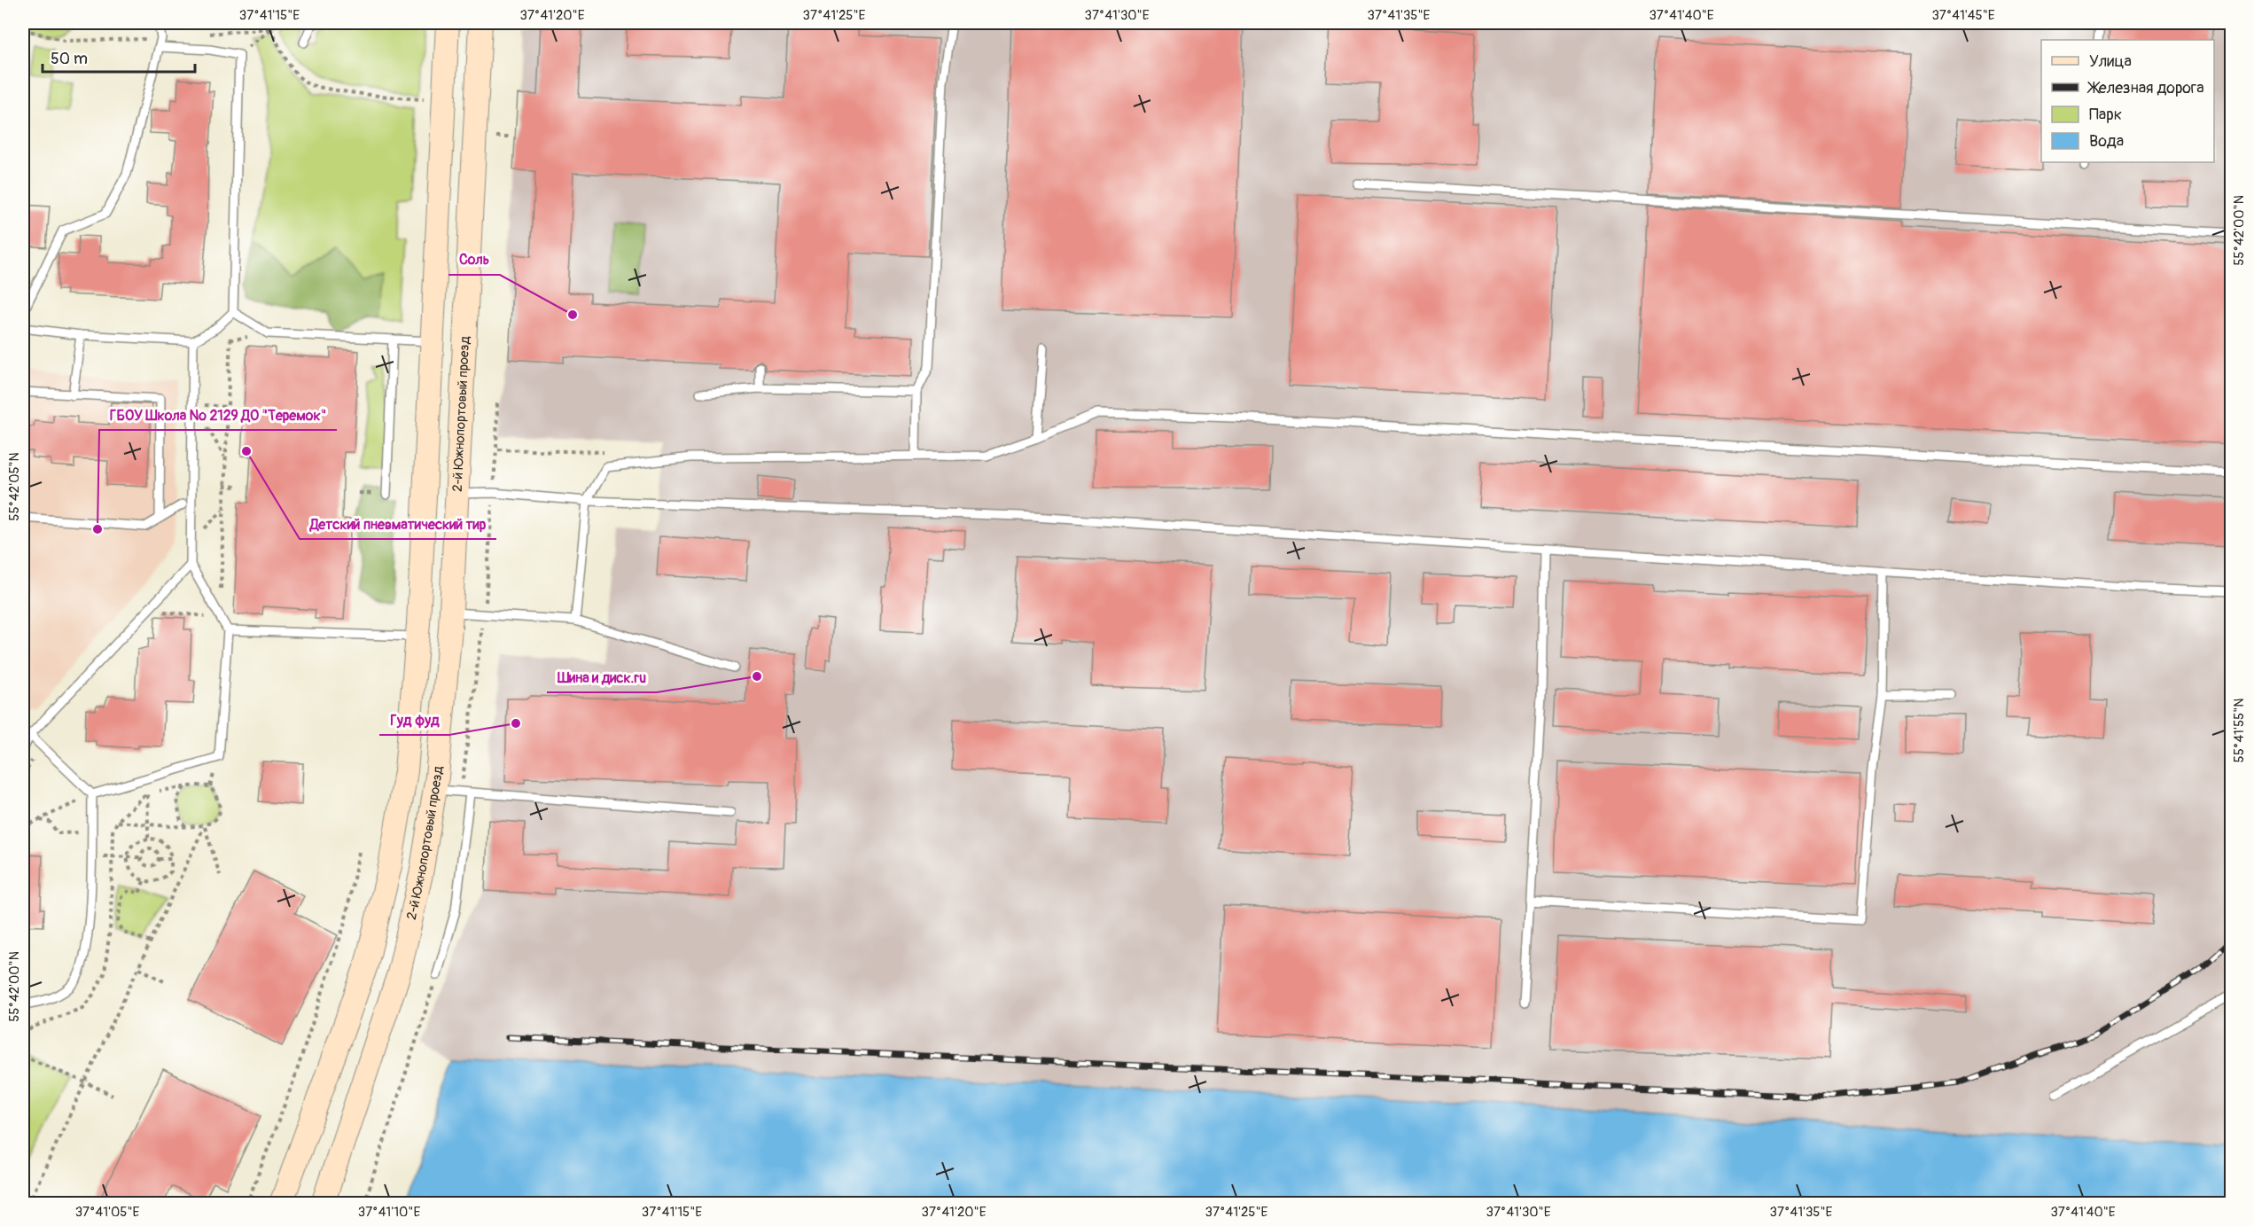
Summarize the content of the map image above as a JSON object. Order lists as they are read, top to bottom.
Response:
{
  "streets": {
    "main road": ["2-й Южнопортовый проезд"]
  },
  "places": [
    "Соль",
    "Детский пневматический тир",
    "ГБОУ Школа № 2129 ДО \"Теремок\"",
    "Шина и диск.ru",
    "Гуд фуд"
  ],
  "legend": [
    "Улица",
    "Железная дорога",
    "Парк",
    "Вода"
  ],
  "scale_bar": "50 m",
  "coordinates": [
    "37°41'15\"E",
    "37°41'20\"E",
    "37°41'25\"E",
    "37°41'30\"E",
    "37°41'35\"E",
    "37°41'40\"E",
    "37°41'45\"E",
    "55°42'00\"N",
    "55°42'05\"N",
    "55°41'55\"N",
    "37°41'05\"E",
    "37°41'10\"E"
  ]
}
